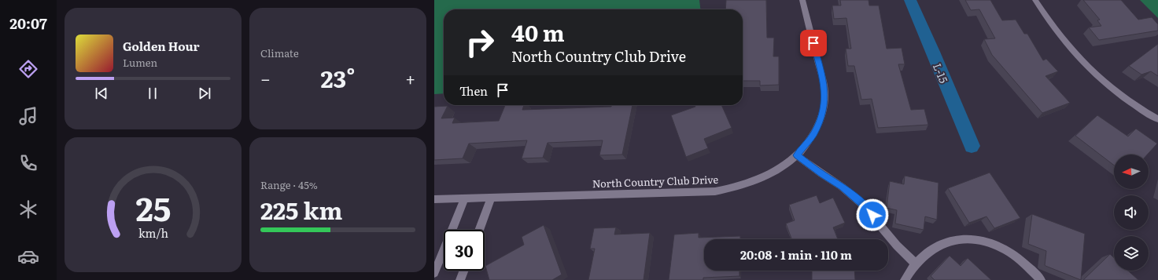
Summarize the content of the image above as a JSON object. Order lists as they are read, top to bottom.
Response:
{
  "streets": {
    "street": ["North Country Club Drive"]
  },
  "water": ["L-15"],
  "north": "left",
  "page": {
    "tabs": "20:07",
    "tile": [
      "Climate",
      ["Range · 45%", "225 km"]
    ],
    "turn": ["40 m", "North Country Club Drive"],
    "song": ["Golden Hour", "Lumen"],
    "heat": ["−", "23°", "+"],
    "then": "Then",
    "limit": "30",
    "trip": "20:08 · 1 min · 110 m",
    "gauge": ["25", "km/h"]
  }
}
